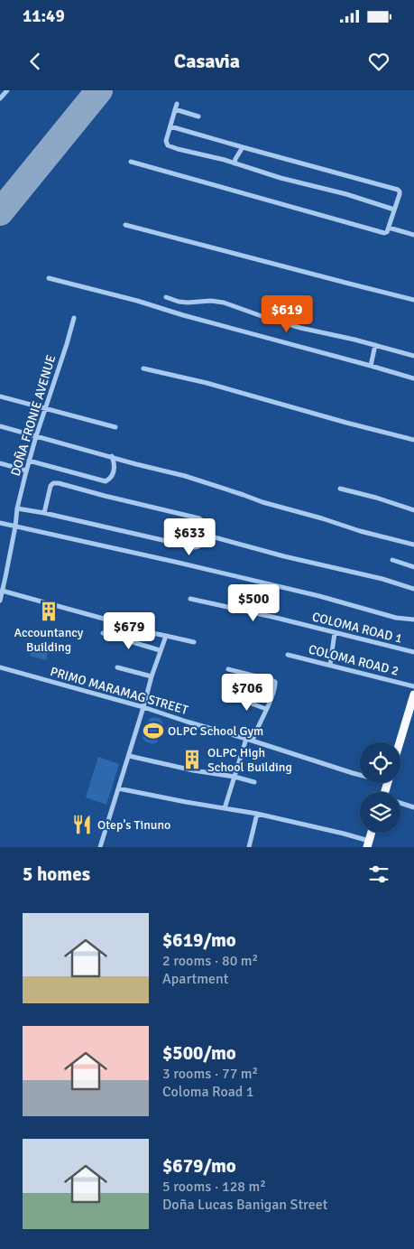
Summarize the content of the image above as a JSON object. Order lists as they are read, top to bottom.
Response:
{
  "streets": {
    "street": [
      "DOÑA FRONIE AVENUE",
      "COLOMA ROAD 1",
      "COLOMA ROAD 2",
      "PRIMO MARAMAG STREET"
    ]
  },
  "places": {
    "building": ["Accountancy Building", "OLPC High School Building"],
    "sports": ["OLPC School Gym"],
    "restaurant": ["Otep's Tinuno"]
  },
  "page": {
    "status": "11:49",
    "header": "Casavia",
    "price": [
      "$619",
      "$633",
      "$500",
      "$679",
      "$706"
    ],
    "heading": "5 homes",
    "list": [
      {
        "name": "$619/mo",
        "note": "2 rooms · 80 m² · Apartment"
      },
      {
        "name": "$500/mo",
        "note": "3 rooms · 77 m² · Coloma Road 1"
      },
      {
        "name": "$679/mo",
        "note": "5 rooms · 128 m² · Doña Lucas Banigan Street"
      }
    ]
  }
}
